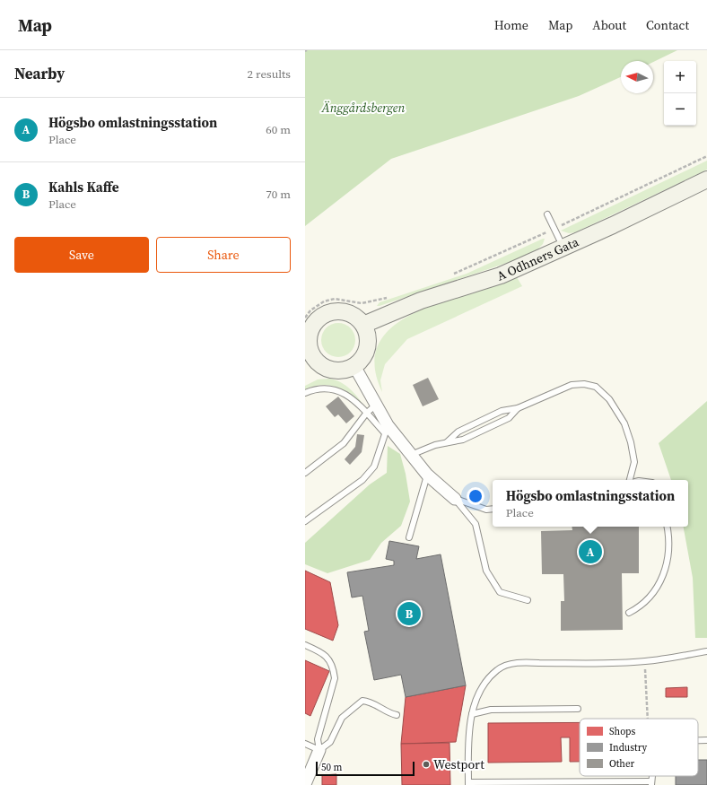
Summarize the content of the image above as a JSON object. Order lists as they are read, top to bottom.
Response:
{
  "streets": {
    "street": ["A Odhners Gata"]
  },
  "parks": ["Änggårdsbergen"],
  "places": ["Westport"],
  "legend": ["Shops", "Industry", "Other"],
  "scale_bar": "50 m",
  "north": "left",
  "page": {
    "header": "Map",
    "nav": [
      "Home",
      "Map",
      "About",
      "Contact"
    ],
    "heading": ["Nearby", "2 results"],
    "map_buttons": ["+", "−"],
    "list": [
      {
        "mark": "A",
        "name": "Högsbo omlastningsstation",
        "note": "Place",
        "value": "60 m"
      },
      {
        "mark": "B",
        "name": "Kahls Kaffe",
        "note": "Place",
        "value": "70 m"
      }
    ],
    "buttons": ["Save", "Share"],
    "popup": ["Högsbo omlastningsstation", "Place"],
    "pins": ["A", "B"],
    "scale": "50 m"
  }
}
